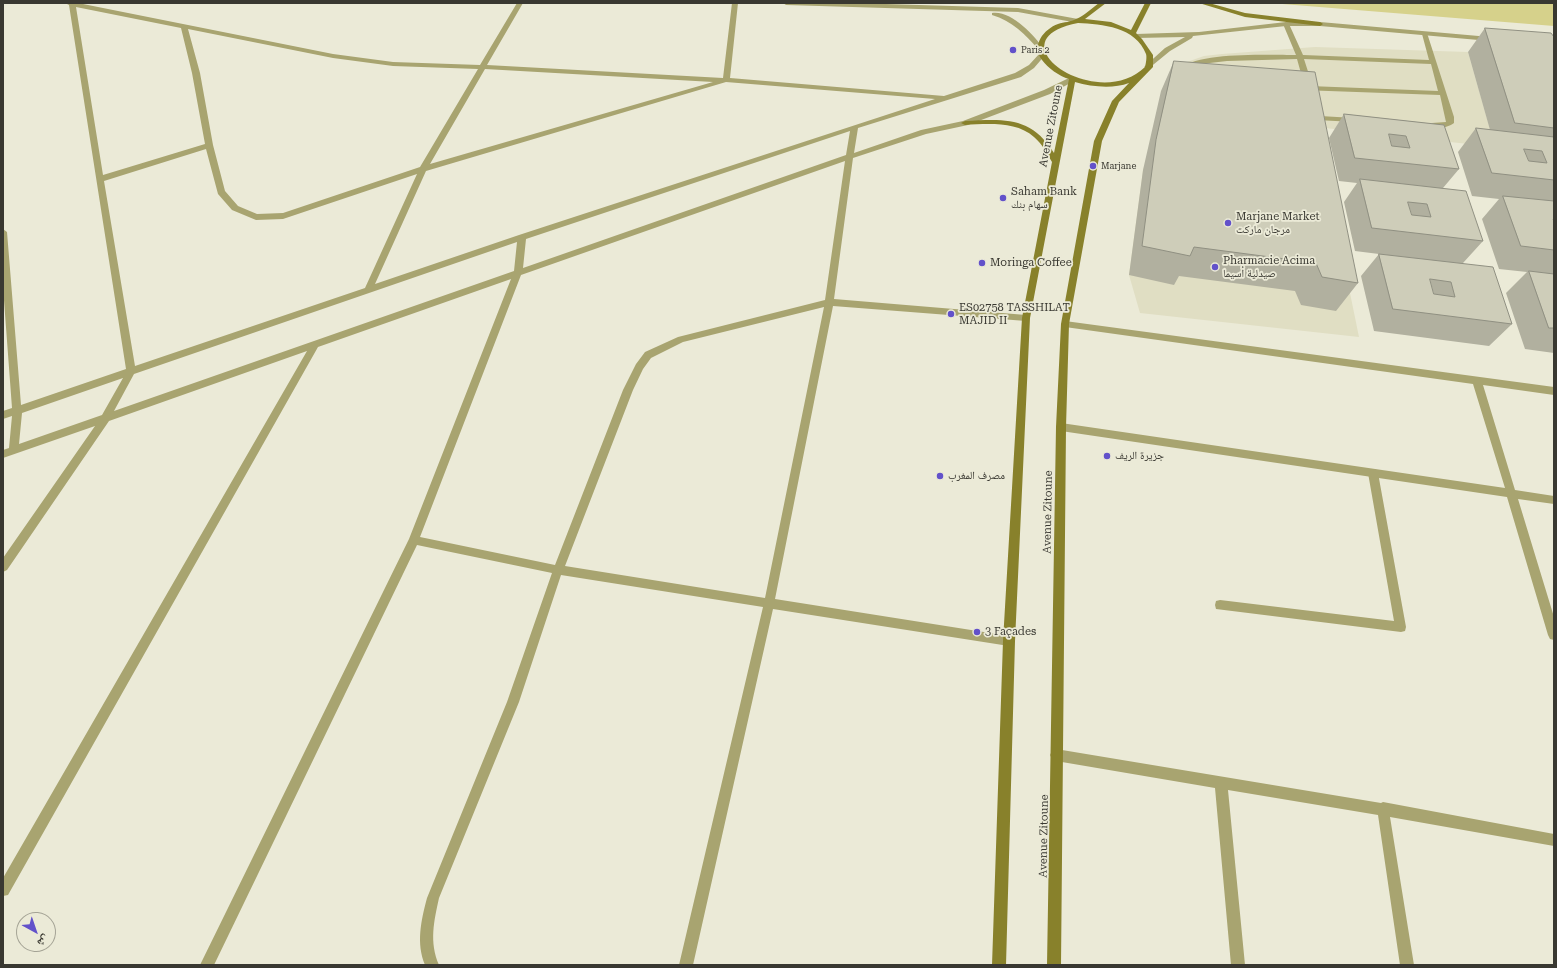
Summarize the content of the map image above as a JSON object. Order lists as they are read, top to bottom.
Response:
{
  "streets": {
    "main road": ["Avenue Zitoune"]
  },
  "places": [
    "Paris 2",
    "Marjane",
    "Saham Bank سهام بنك",
    "Marjane Market مرجان ماركت",
    "Moringa Coffee",
    "Pharmacie Acima صيدلية أسيما",
    "ES02758 TASSHILAT MAJID II",
    "جزيرة الريف",
    "مصرف المغرب",
    "3 Façades"
  ],
  "north": "bottom right"
}
